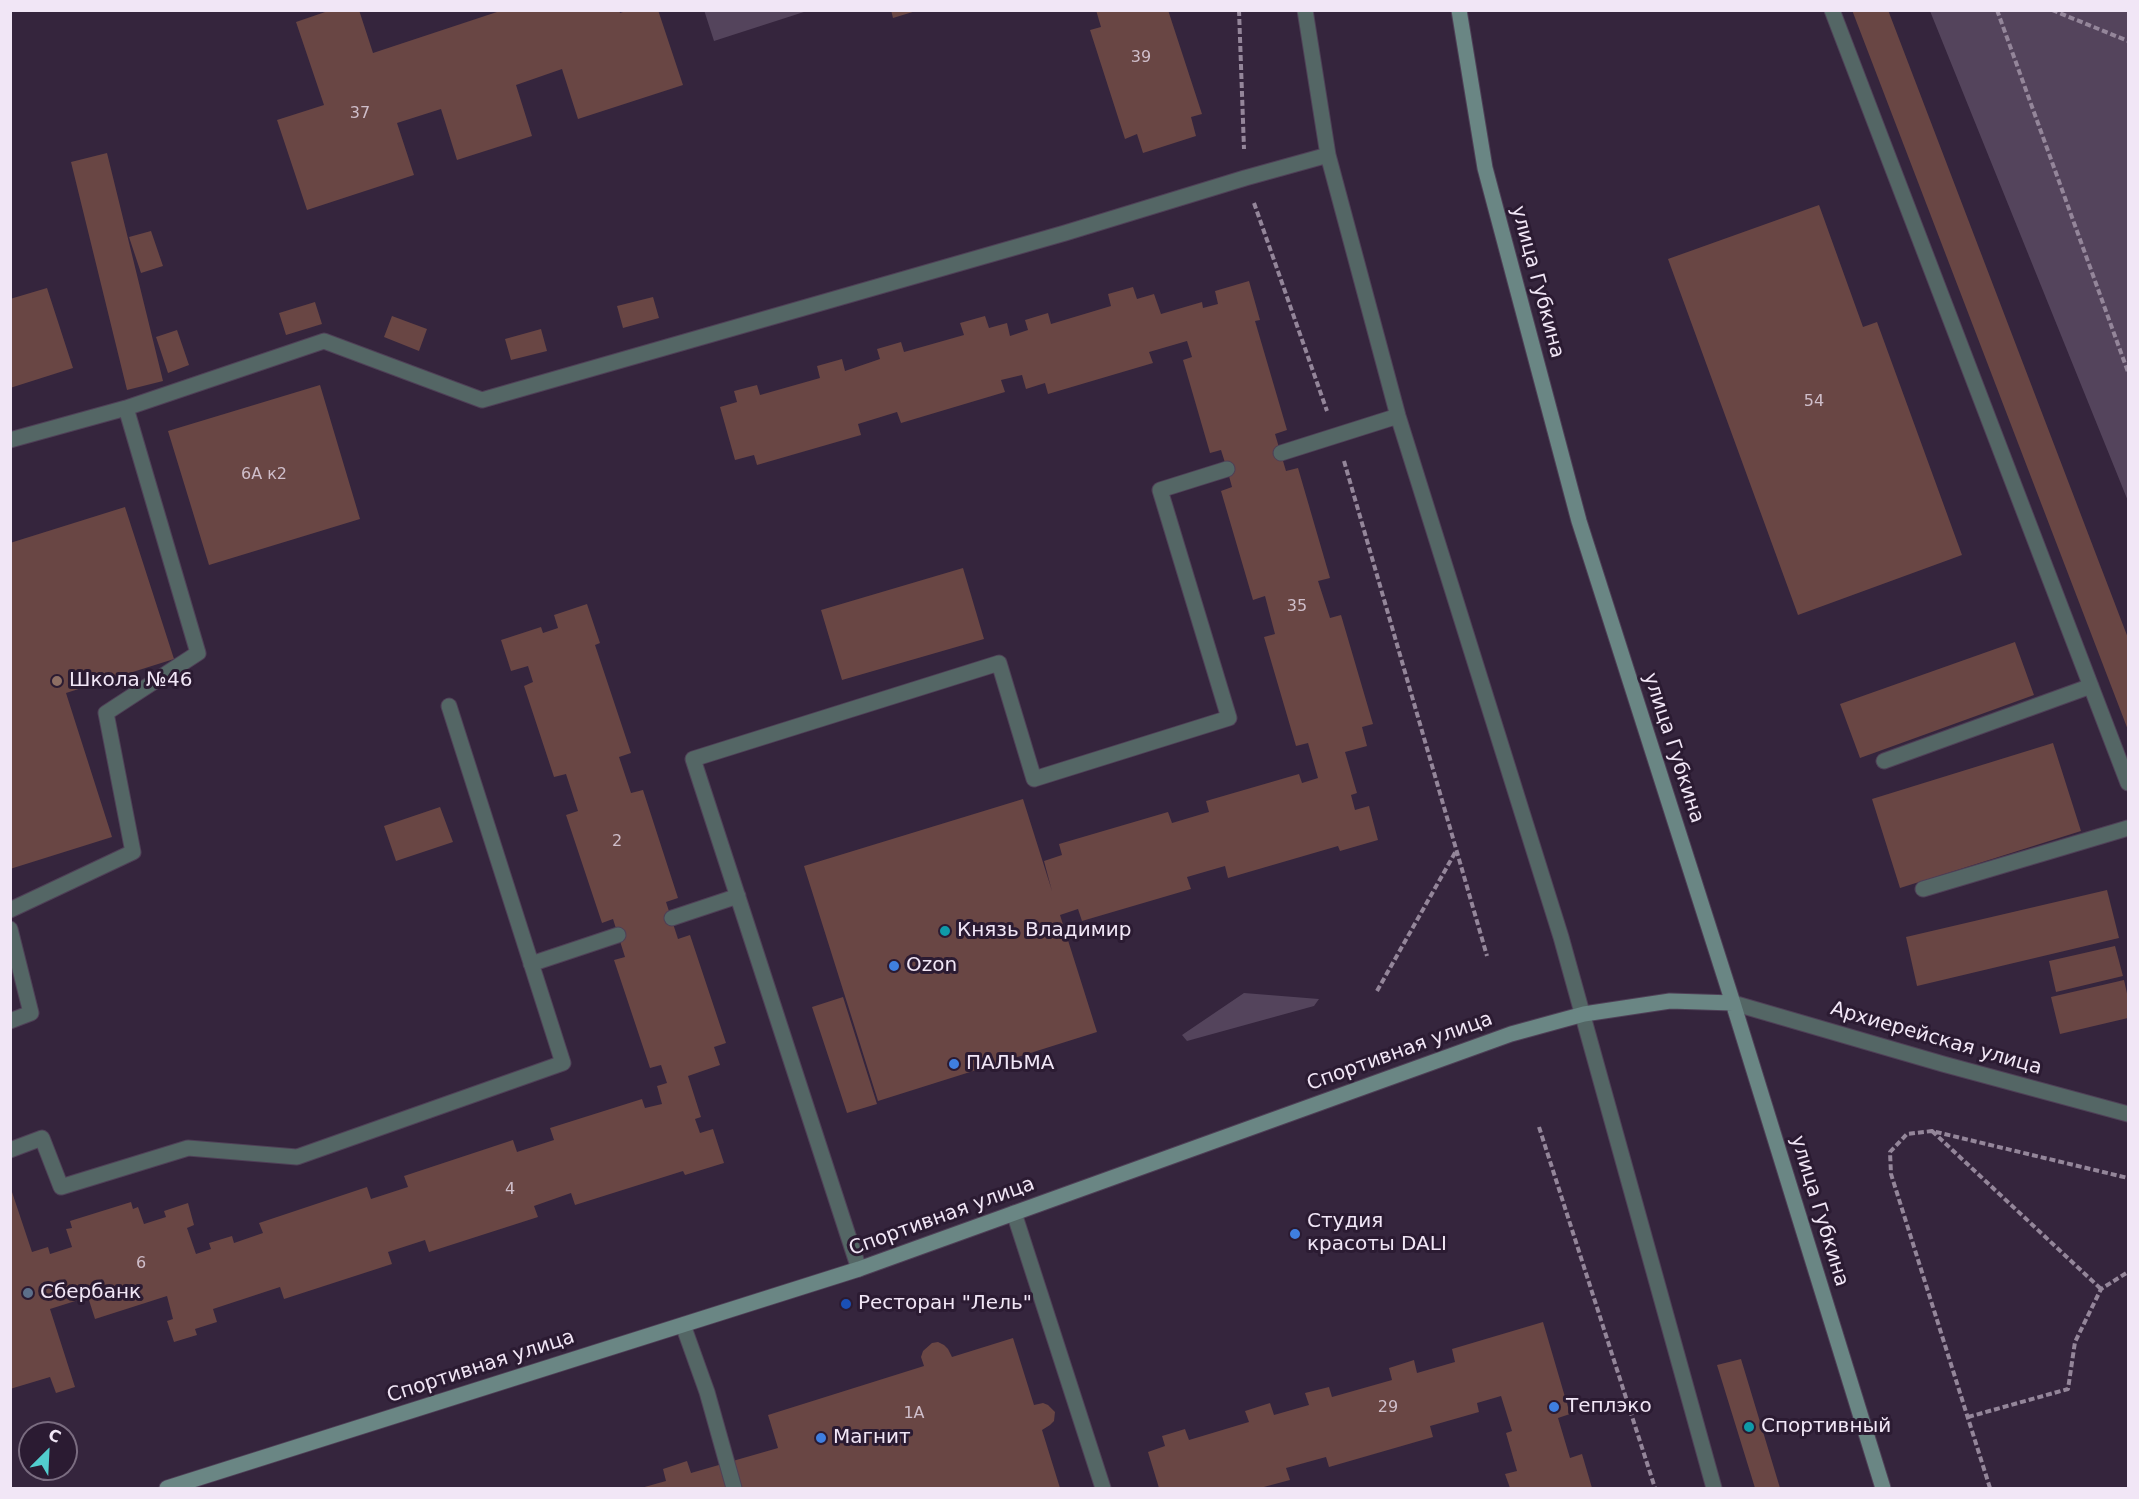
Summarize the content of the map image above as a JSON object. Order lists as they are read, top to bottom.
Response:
{
  "streets": {
    "street": ["улица Губкина", "Архиерейская улица", "Спортивная улица"]
  },
  "crossings": [
    ["улица Губкина", "Архиерейская улица"],
    ["улица Губкина", "Спортивная улица"],
    ["Архиерейская улица", "Спортивная улица"]
  ],
  "places": [
    "Школа №46",
    "Князь Владимир",
    "Ozon",
    "ПАЛЬМА",
    "Студия красоты DALI",
    "Сбербанк",
    "Ресторан \"Лель\"",
    "Теплэко",
    "Спортивный",
    "Магнит"
  ],
  "house_numbers": [
    "39",
    "37",
    "54",
    "6А к2",
    "35",
    "2",
    "4",
    "6",
    "29",
    "1А"
  ],
  "north": "top right"
}
